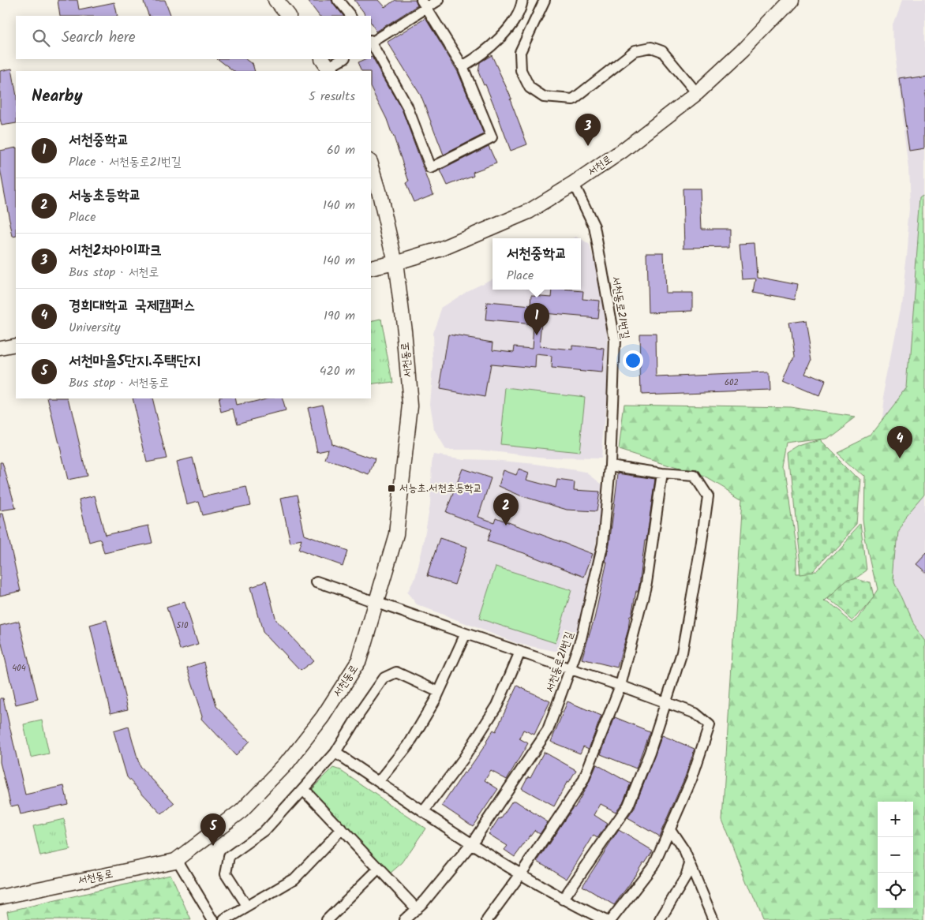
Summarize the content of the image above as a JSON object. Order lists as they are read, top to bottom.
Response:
{
  "streets": {
    "street": ["서천로", "서천동로21번길", "서천동로"]
  },
  "crossings": [
    ["서천로", "서천동로21번길"],
    ["서천로", "서천동로"]
  ],
  "places": {
    "transit": ["서능초.서천초등학교"]
  },
  "house_numbers": ["602", "510", "404"],
  "page": {
    "search": "Search here",
    "heading": ["Nearby", "5 results"],
    "pins": [
      "3",
      "1",
      "4",
      "2",
      "5"
    ],
    "list": [
      {
        "mark": "1",
        "name": "서천중학교",
        "note": "Place · 서천동로21번길",
        "value": "60 m"
      },
      {
        "mark": "2",
        "name": "서농초등학교",
        "note": "Place",
        "value": "140 m"
      },
      {
        "mark": "3",
        "name": "서천2차아이파크",
        "note": "Bus stop · 서천로",
        "value": "140 m"
      },
      {
        "mark": "4",
        "name": "경희대학교 국제캠퍼스",
        "note": "University",
        "value": "190 m"
      },
      {
        "mark": "5",
        "name": "서천마을5단지.주택단지",
        "note": "Bus stop · 서천동로",
        "value": "420 m"
      }
    ],
    "popup": ["서천중학교", "Place"],
    "map_buttons": ["+", "−"]
  }
}
